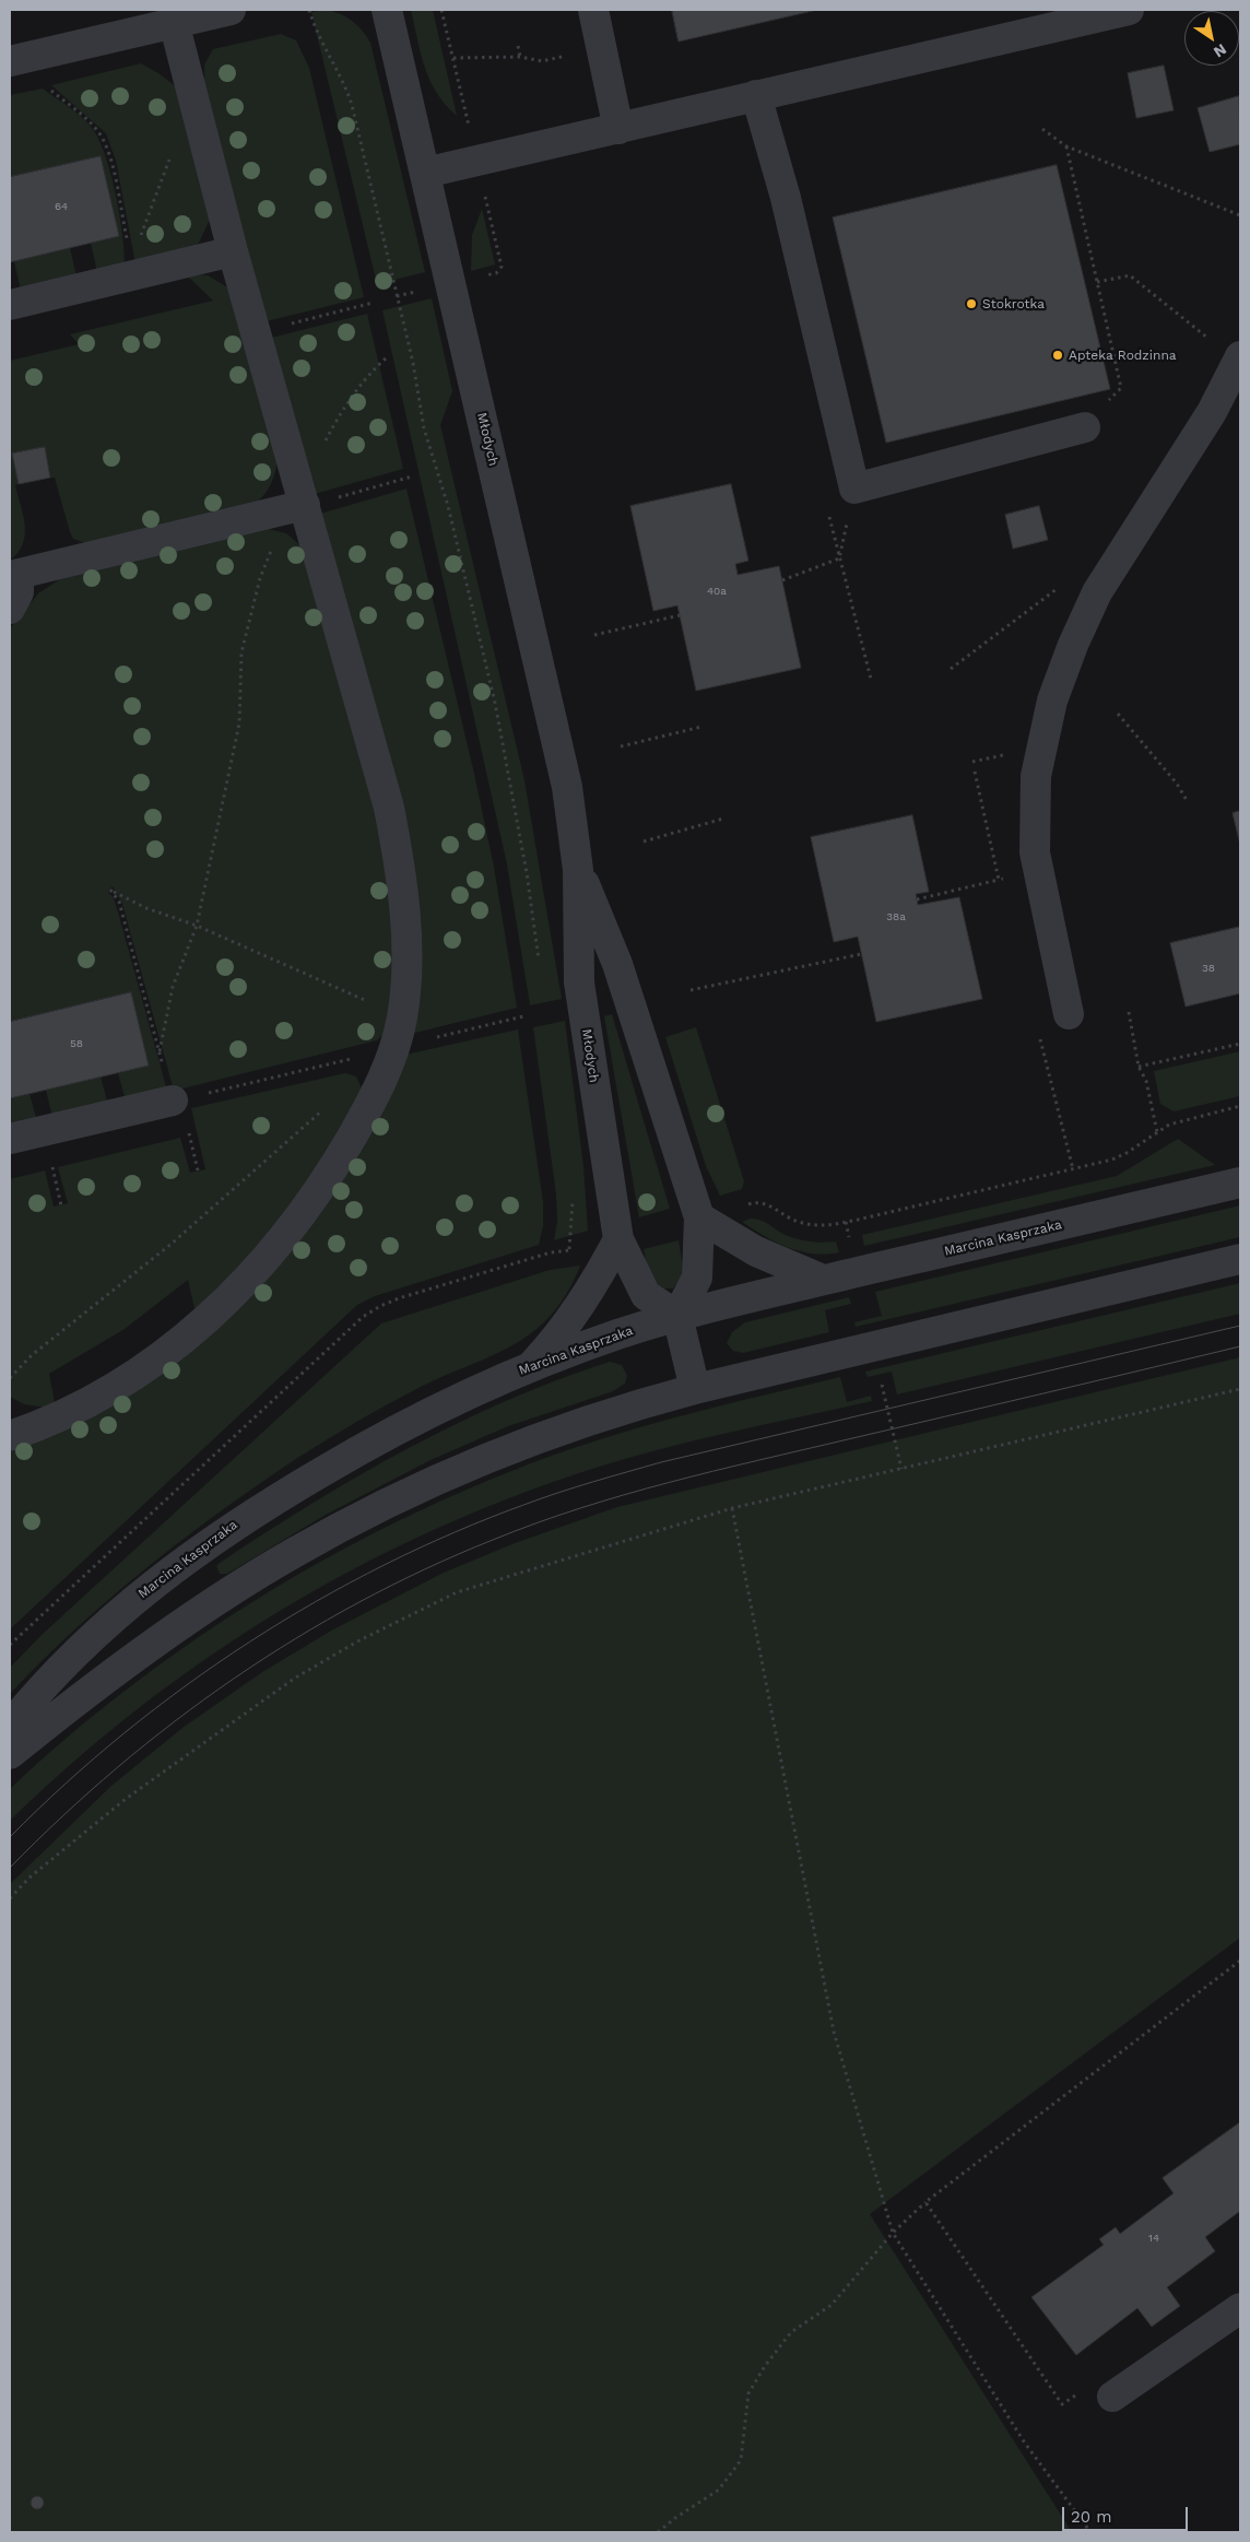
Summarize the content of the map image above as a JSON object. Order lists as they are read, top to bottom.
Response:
{
  "streets": {
    "street": ["Młodych", "Marcina Kasprzaka"]
  },
  "crossings": [
    ["Młodych", "Marcina Kasprzaka"]
  ],
  "places": ["Stokrotka", "Apteka Rodzinna"],
  "house_numbers": [
    "64",
    "40a",
    "38a",
    "38",
    "58",
    "14"
  ],
  "scale_bar": "20 m",
  "north": "bottom right"
}
